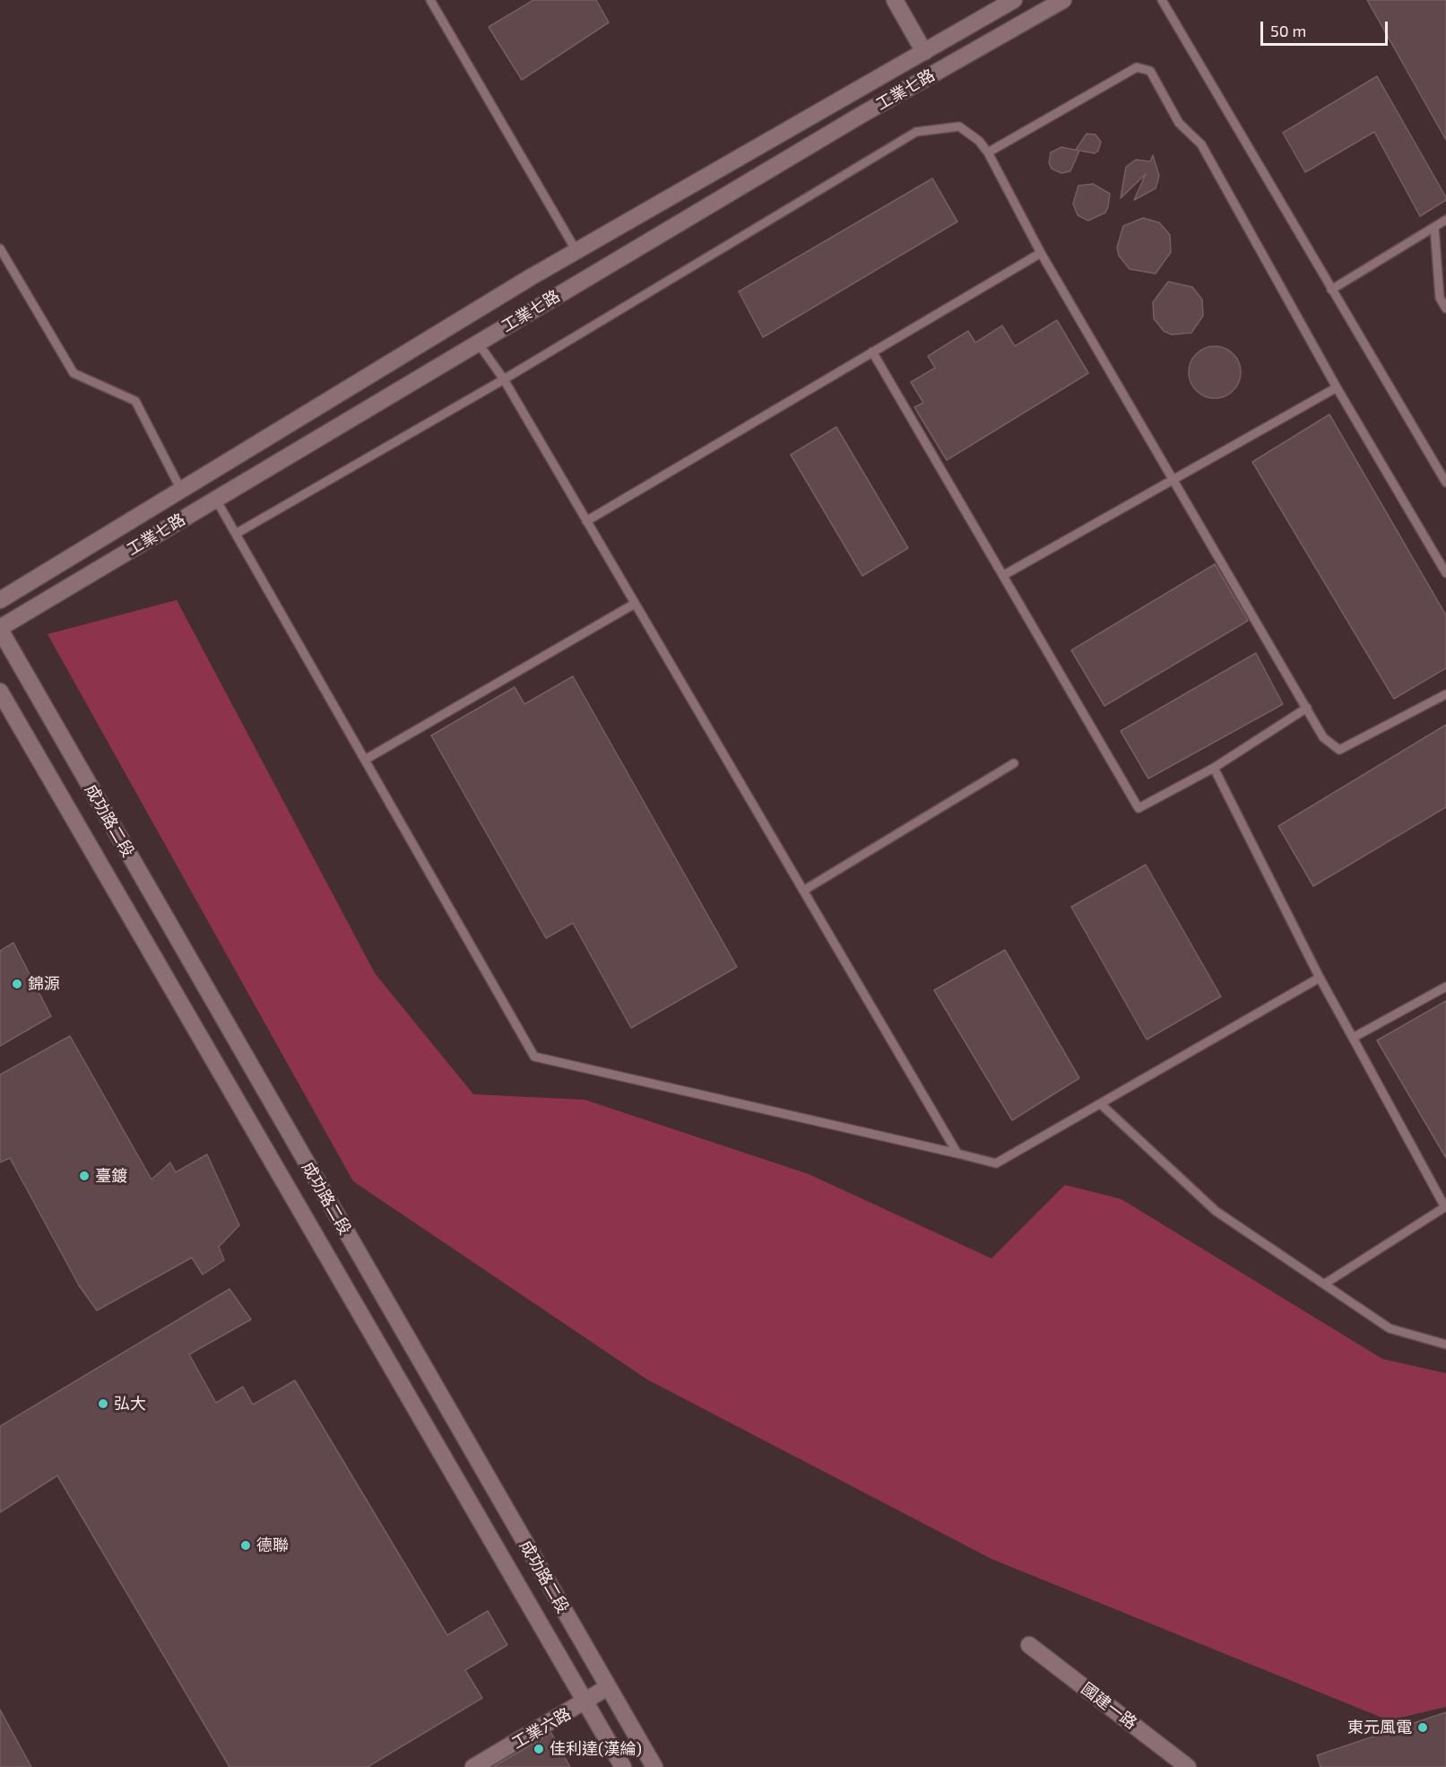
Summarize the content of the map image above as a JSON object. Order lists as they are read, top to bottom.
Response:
{
  "streets": {
    "street": [
      "工業七路",
      "成功路二段",
      "國建一路",
      "工業六路"
    ]
  },
  "crossings": [
    ["工業七路", "成功路二段"],
    ["成功路二段", "工業六路"]
  ],
  "places": [
    "錦源",
    "臺鍍",
    "弘大",
    "德聯",
    "東元風電",
    "佳利達(漢綸)"
  ],
  "scale_bar": "50 m"
}
